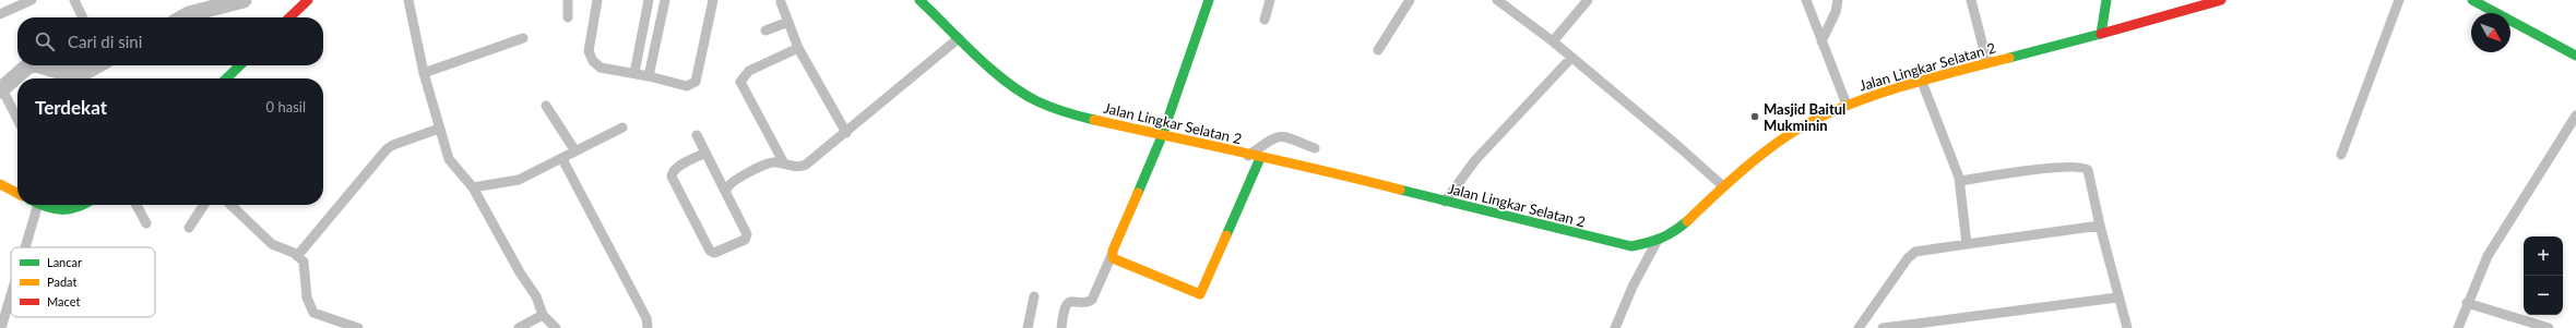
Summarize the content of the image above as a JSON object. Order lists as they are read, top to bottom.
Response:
{
  "streets": {
    "main road": ["Jalan Lingkar Selatan 2"]
  },
  "places": ["Masjid Baitul Mukminin"],
  "legend": ["Lancar", "Padat", "Macet"],
  "north": "bottom right",
  "page": {
    "search": "Cari di sini",
    "heading": ["Terdekat", "0 hasil"],
    "map_buttons": ["+", "−"]
  }
}
